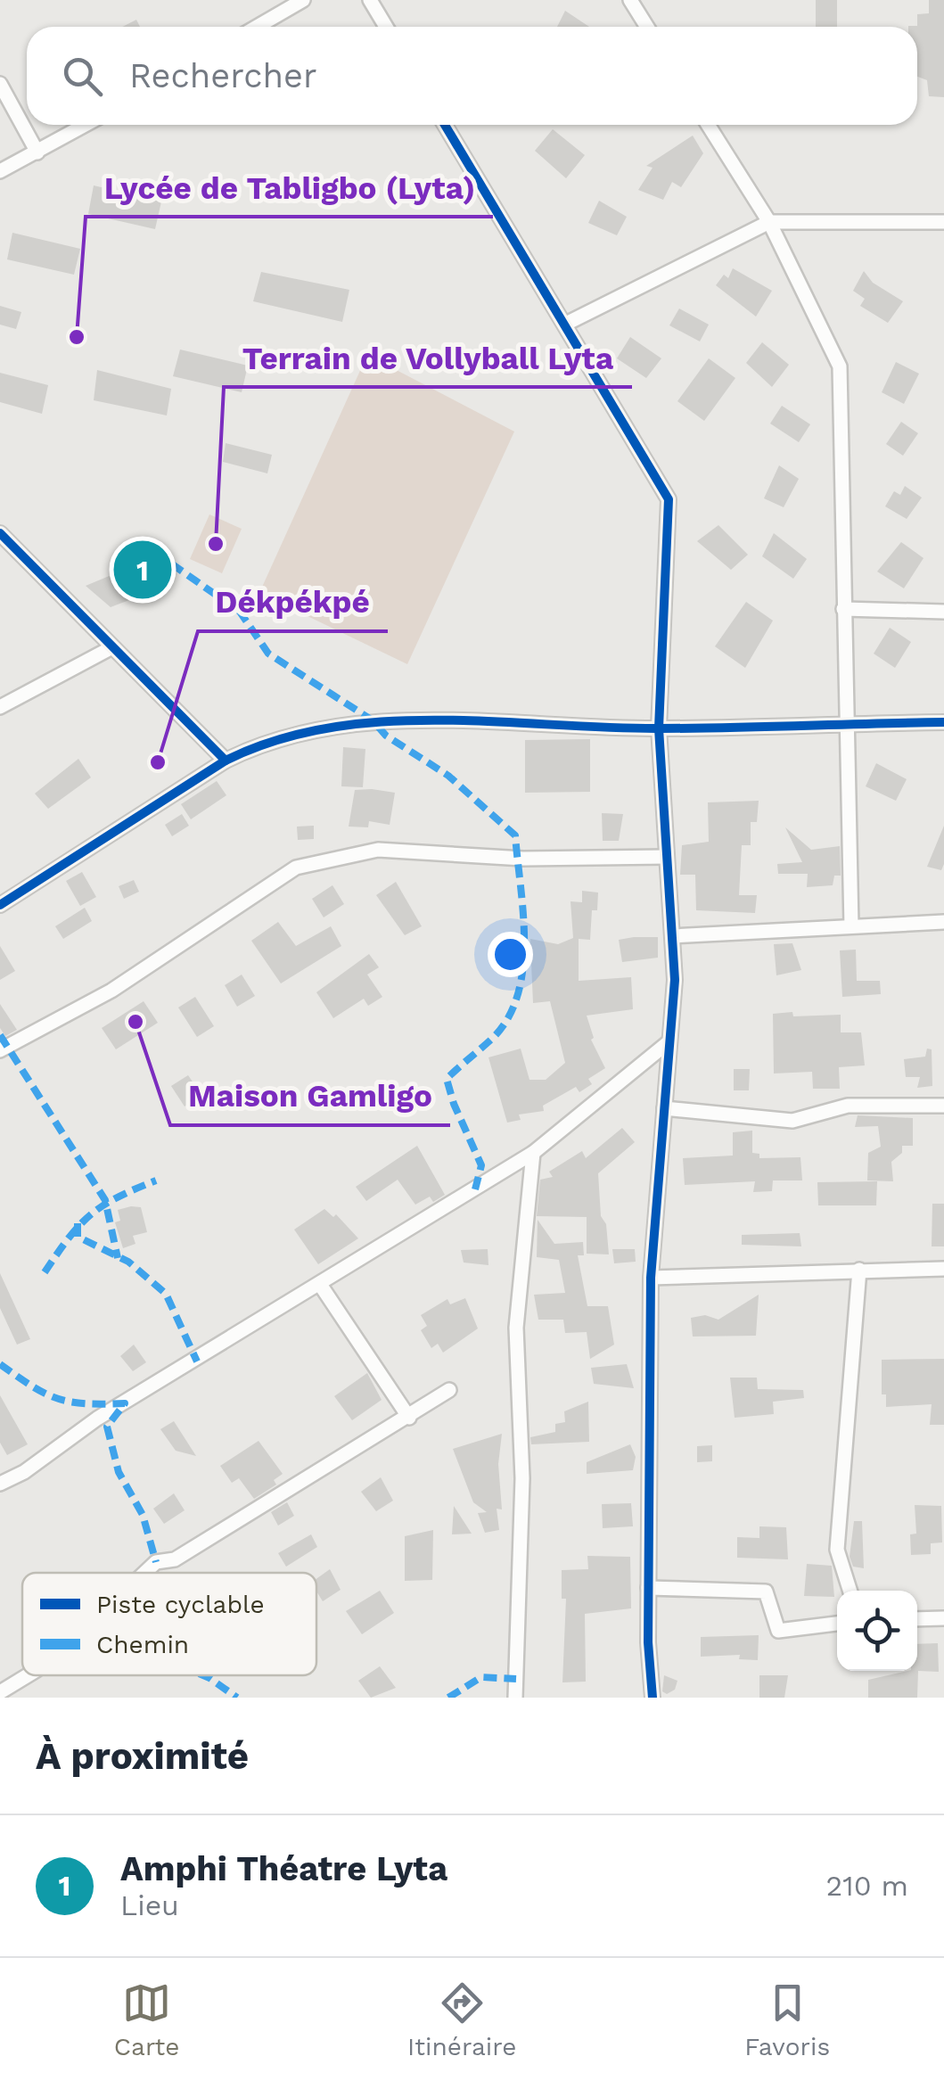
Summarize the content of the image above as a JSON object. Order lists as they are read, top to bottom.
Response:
{
  "places": [
    "Lycée de Tabligbo (Lyta)",
    "Terrain de Vollyball Lyta",
    "Dékpékpé",
    "Maison Gamligo"
  ],
  "legend": ["Piste cyclable", "Chemin"],
  "page": {
    "search": "Rechercher",
    "pins": "1",
    "heading": "À proximité",
    "list": [
      {
        "mark": "1",
        "name": "Amphi Théatre Lyta",
        "note": "Lieu",
        "value": "210 m"
      }
    ],
    "nav": ["Carte", "Itinéraire", "Favoris"]
  }
}
